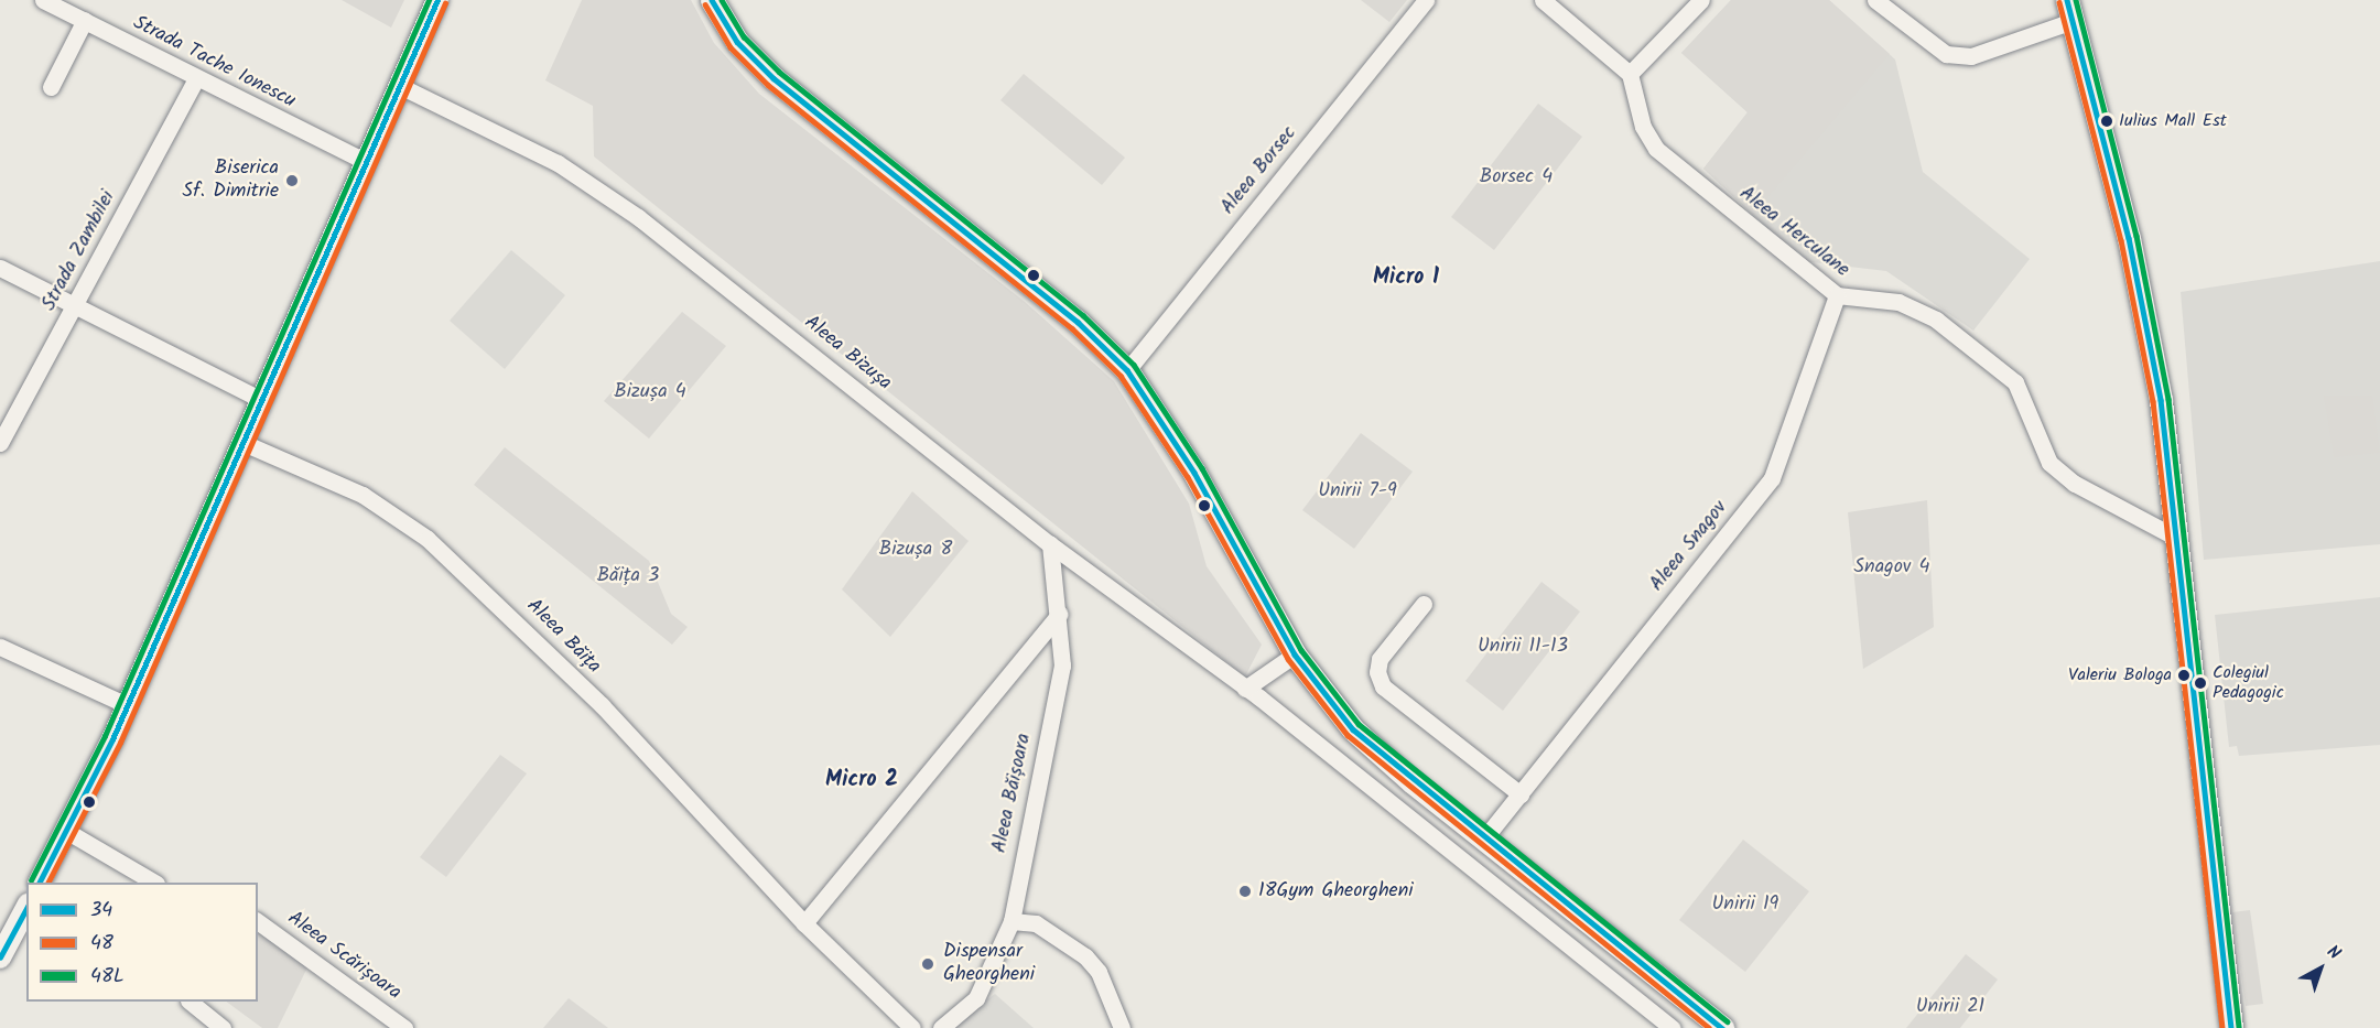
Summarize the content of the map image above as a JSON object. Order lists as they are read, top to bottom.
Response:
{
  "streets": {
    "street": [
      "Strada Tache Ionescu",
      "Aleea Borsec",
      "Aleea Herculane",
      "Strada Zambilei",
      "Aleea Bizușa",
      "Aleea Snagov",
      "Aleea Băița",
      "Aleea Băișoara",
      "Aleea Scărișoara"
    ]
  },
  "crossings": [
    ["Strada Tache Ionescu", "Strada Zambilei"],
    ["Aleea Herculane", "Aleea Snagov"],
    ["Aleea Bizușa", "Aleea Băișoara"]
  ],
  "districts": ["Micro 1", "Micro 2"],
  "parks": [
    "Borsec 4",
    "Bizușa 4",
    "Unirii 7-9",
    "Bizușa 8",
    "Snagov 4",
    "Băița 3",
    "Unirii 11-13",
    "Unirii 19",
    "Unirii 21"
  ],
  "places": [
    "Iulius Mall Est",
    "Biserica Sf. Dimitrie",
    "Valeriu Bologa",
    "Colegiul Pedagogic",
    "18Gym Gheorgheni",
    "Dispensar Gheorgheni"
  ],
  "lines": ["transit line 34", "transit line 48L", "transit line 48"],
  "legend": ["34", "48", "48L"],
  "north": "top right"
}
